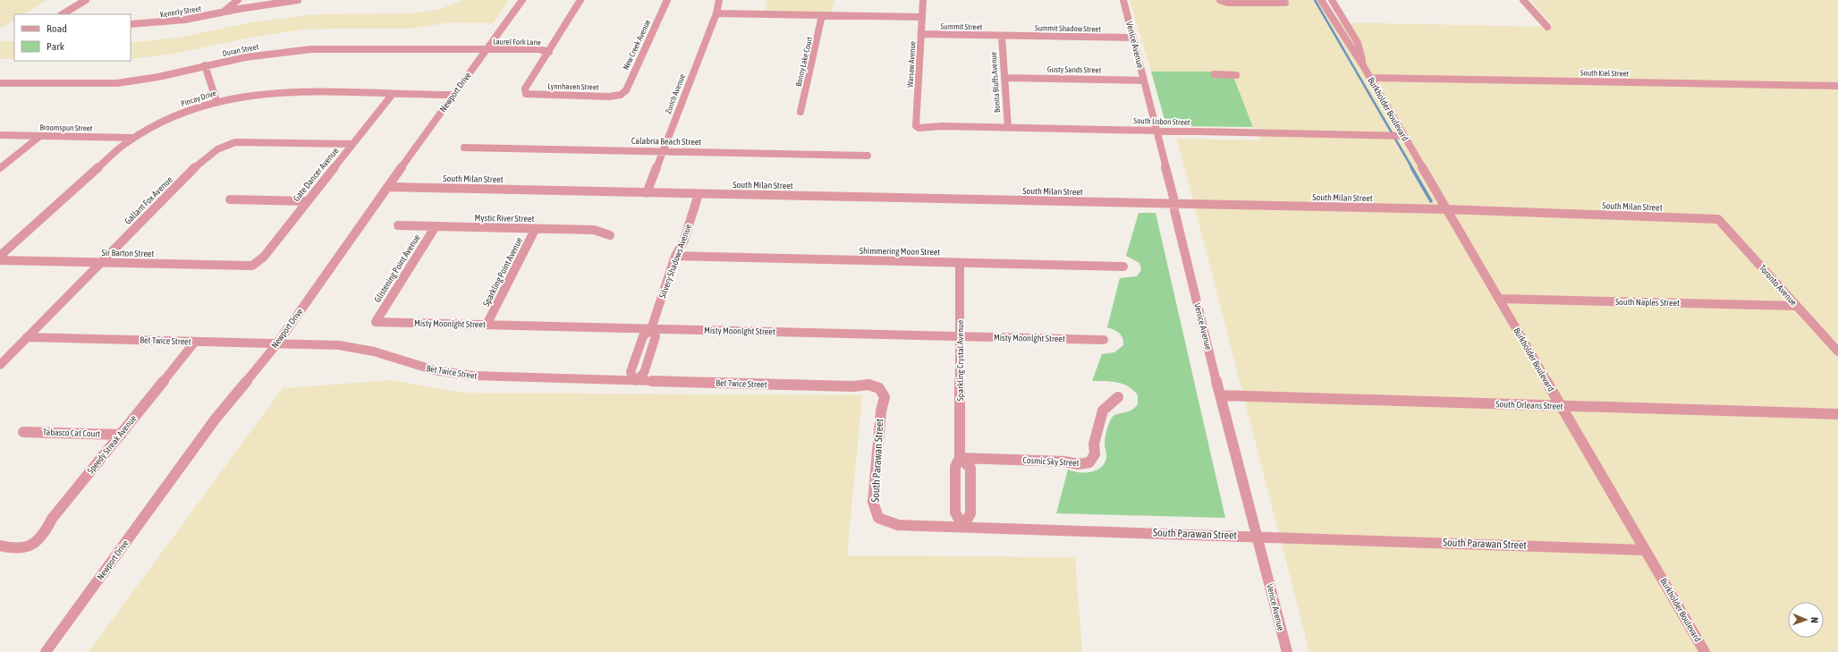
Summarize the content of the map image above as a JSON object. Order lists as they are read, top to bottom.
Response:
{
  "streets": {
    "street": [
      "Kenerly Street",
      "Summit Street",
      "Summit Shadow Street",
      "Laurel Fork Lane",
      "New Creek Avenue",
      "Venice Avenue",
      "Duran Street",
      "Bonny Lake Court",
      "Warsaw Avenue",
      "Gusty Sands Street",
      "South Kiel Street",
      "Bonita Bluffs Avenue",
      "Lynnhaven Street",
      "Newport Drive",
      "Zurich Avenue",
      "Pincay Drive",
      "Burkholder Boulevard",
      "South Lisbon Street",
      "Broomspun Street",
      "Calabria Beach Street",
      "Gate Dancer Avenue",
      "South Milan Street",
      "Gallant Fox Avenue",
      "Mystic River Street",
      "Shimmering Moon Street",
      "Sir Barton Street",
      "Silvery Shadows Avenue",
      "Glistening Point Avenue",
      "Sparkling Point Avenue",
      "Toronto Avenue",
      "South Naples Street",
      "Misty Moonlght Street",
      "Bet Twice Street",
      "Sparkling Crystal Avenue",
      "South Orleans Street",
      "Tabasco Cat Court",
      "Speedy Streak Avenue",
      "South Parawan Street",
      "Cosmic Sky Street"
    ]
  },
  "crossings": [
    ["Summit Street", "Summit Shadow Street"],
    ["Summit Street", "Warsaw Avenue"],
    ["Summit Street", "Bonita Bluffs Avenue"],
    ["Summit Shadow Street", "Venice Avenue"],
    ["Summit Shadow Street", "Bonita Bluffs Avenue"],
    ["Laurel Fork Lane", "Duran Street"],
    ["Laurel Fork Lane", "Lynnhaven Street"],
    ["Laurel Fork Lane", "Newport Drive"],
    ["New Creek Avenue", "Lynnhaven Street"],
    ["Venice Avenue", "Gusty Sands Street"],
    ["Venice Avenue", "South Lisbon Street"],
    ["Venice Avenue", "South Milan Street"],
    ["Venice Avenue", "South Orleans Street"],
    ["Venice Avenue", "South Parawan Street"],
    ["Duran Street", "Newport Drive"],
    ["Warsaw Avenue", "South Lisbon Street"],
    ["Gusty Sands Street", "Bonita Bluffs Avenue"],
    ["South Kiel Street", "Burkholder Boulevard"],
    ["Bonita Bluffs Avenue", "South Lisbon Street"],
    ["Newport Drive", "Pincay Drive"],
    ["Newport Drive", "South Milan Street"],
    ["Newport Drive", "Bet Twice Street"],
    ["Zurich Avenue", "Calabria Beach Street"],
    ["Zurich Avenue", "South Milan Street"],
    ["Pincay Drive", "Broomspun Street"],
    ["Pincay Drive", "Gate Dancer Avenue"],
    ["Burkholder Boulevard", "South Lisbon Street"],
    ["Burkholder Boulevard", "South Milan Street"],
    ["Burkholder Boulevard", "South Naples Street"],
    ["Burkholder Boulevard", "South Orleans Street"],
    ["Burkholder Boulevard", "South Parawan Street"],
    ["Gate Dancer Avenue", "Gallant Fox Avenue"],
    ["Gate Dancer Avenue", "Sir Barton Street"],
    ["South Milan Street", "Silvery Shadows Avenue"],
    ["South Milan Street", "Toronto Avenue"],
    ["Gallant Fox Avenue", "Sir Barton Street"],
    ["Gallant Fox Avenue", "Bet Twice Street"],
    ["Mystic River Street", "Glistening Point Avenue"],
    ["Mystic River Street", "Sparkling Point Avenue"],
    ["Shimmering Moon Street", "Silvery Shadows Avenue"],
    ["Shimmering Moon Street", "Sparkling Crystal Avenue"],
    ["Silvery Shadows Avenue", "Misty Moonlght Street"],
    ["Silvery Shadows Avenue", "Bet Twice Street"],
    ["Glistening Point Avenue", "Misty Moonlght Street"],
    ["Sparkling Point Avenue", "Misty Moonlght Street"],
    ["Toronto Avenue", "South Naples Street"],
    ["Misty Moonlght Street", "Sparkling Crystal Avenue"],
    ["Bet Twice Street", "Speedy Streak Avenue"],
    ["Bet Twice Street", "South Parawan Street"],
    ["Sparkling Crystal Avenue", "South Parawan Street"],
    ["Sparkling Crystal Avenue", "Cosmic Sky Street"],
    ["Tabasco Cat Court", "Speedy Streak Avenue"]
  ],
  "legend": ["Road", "Park"],
  "north": "right"
}
